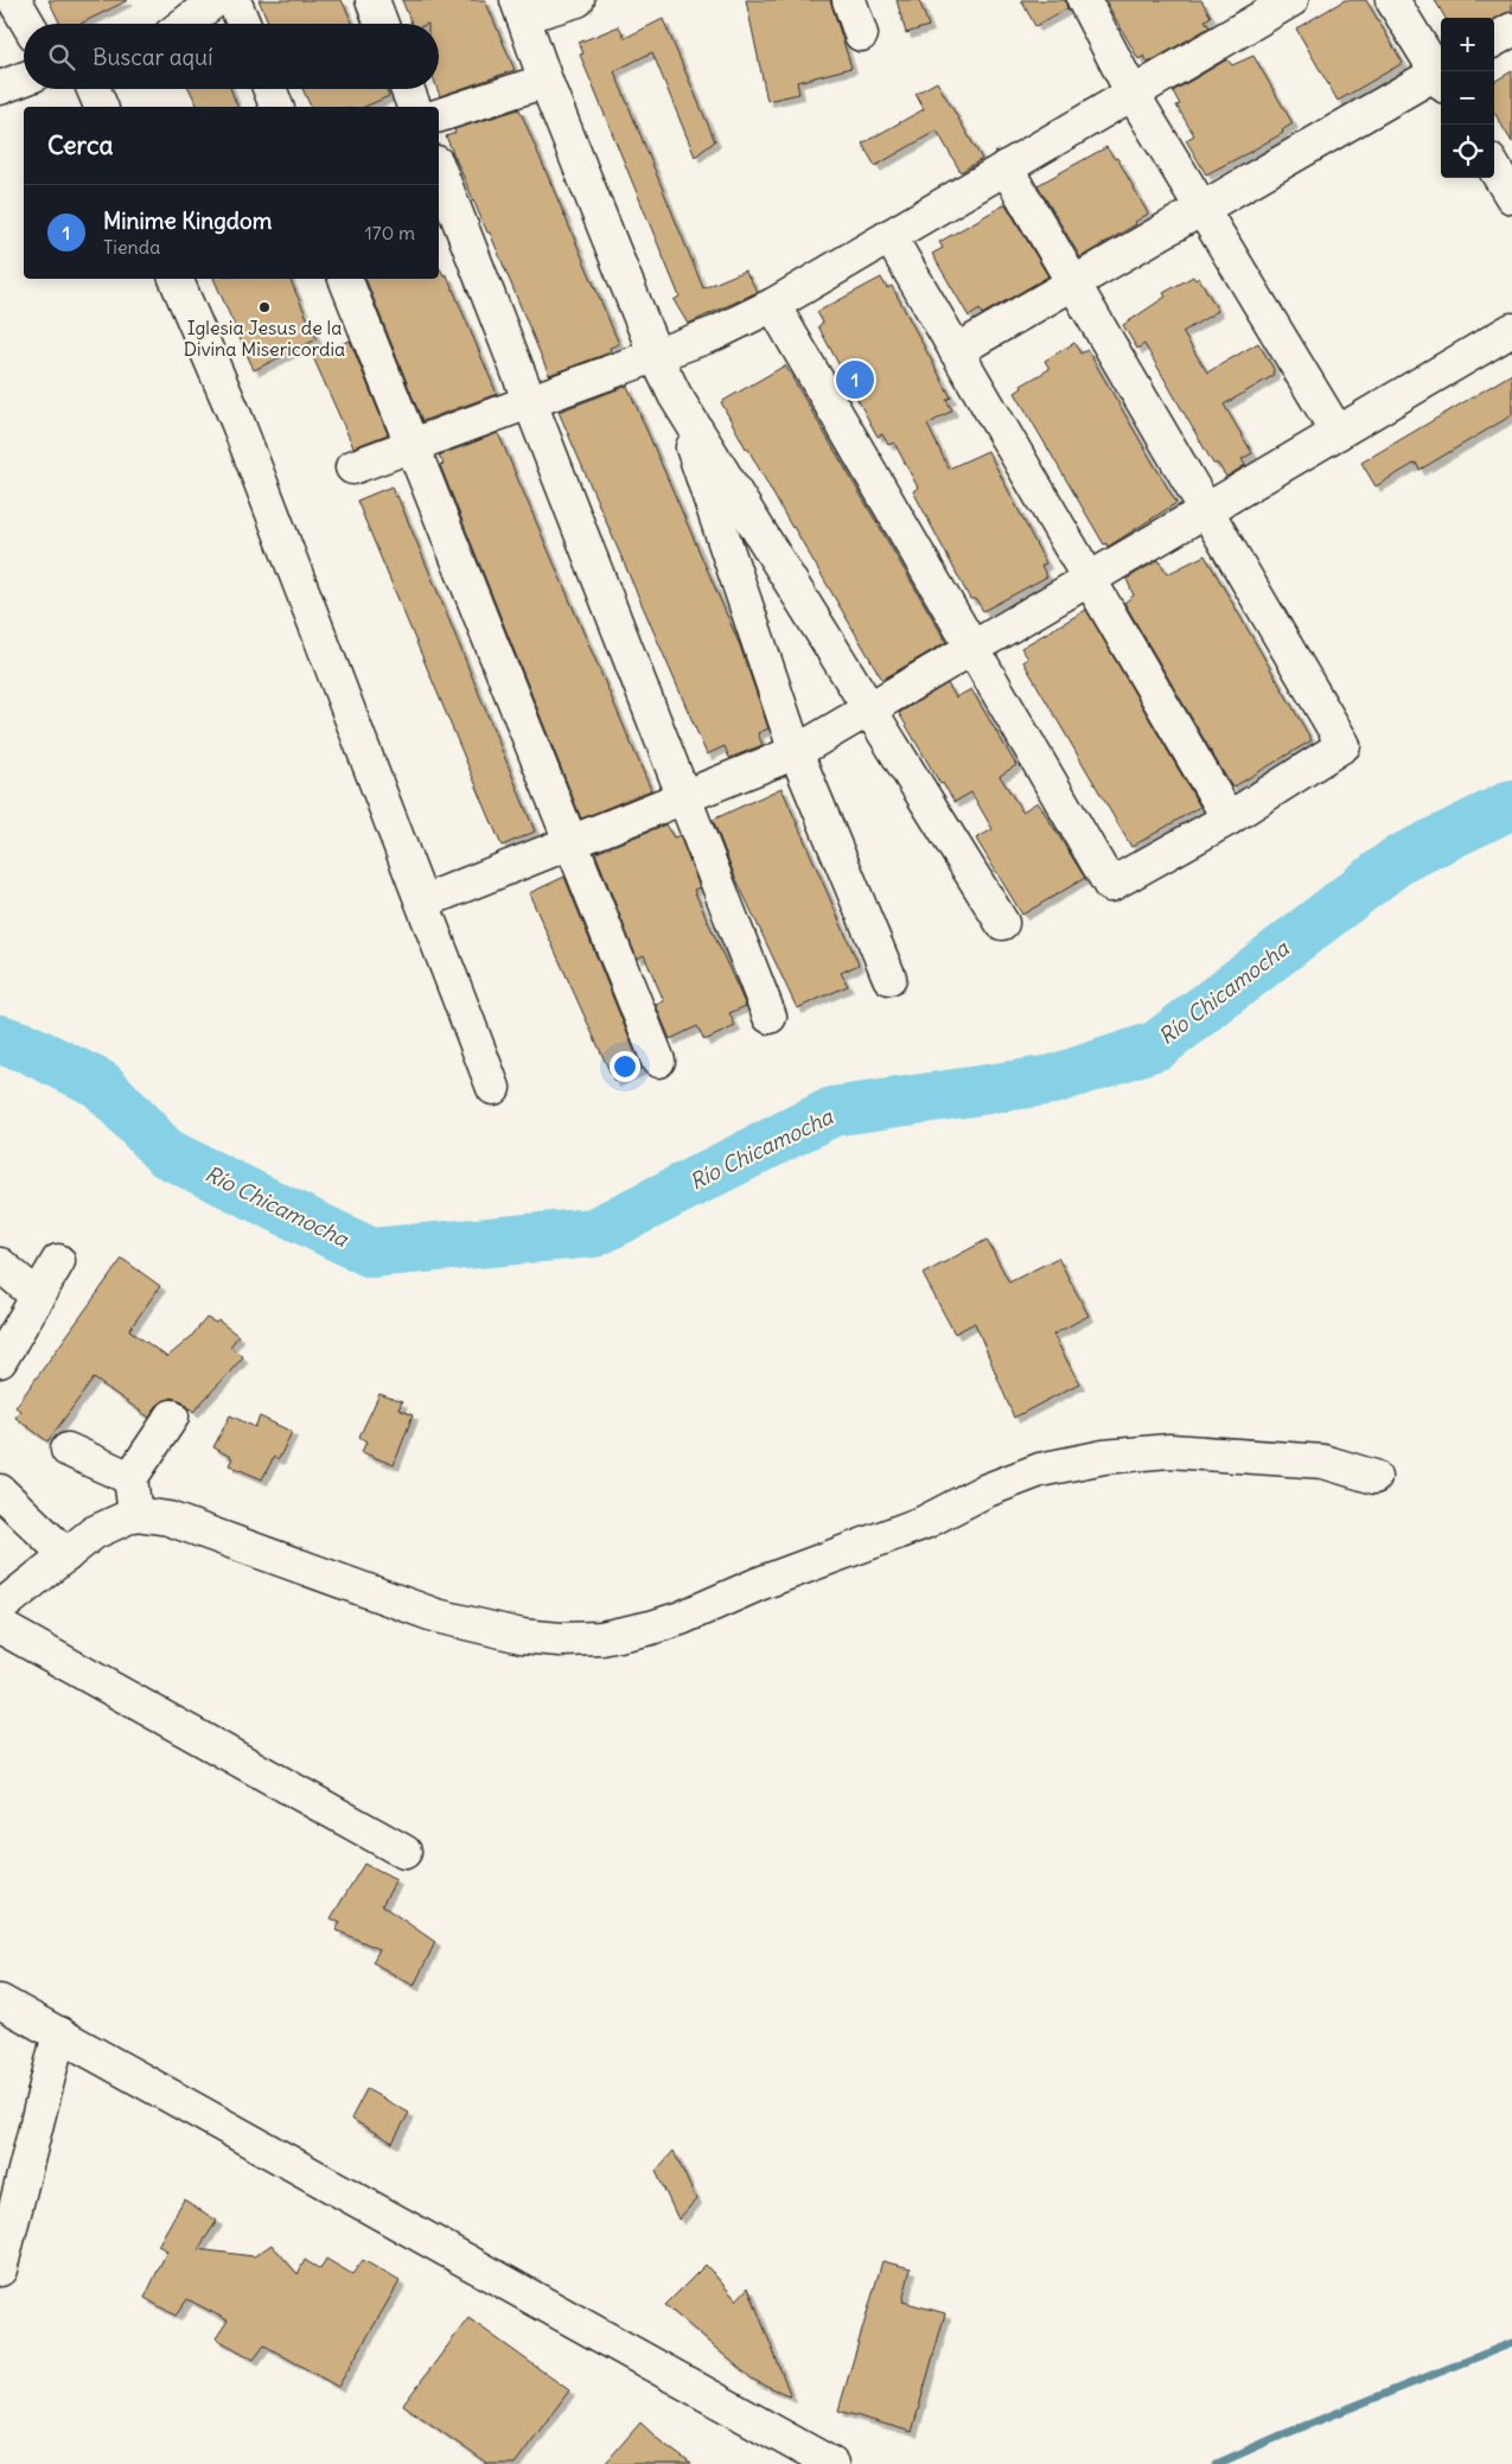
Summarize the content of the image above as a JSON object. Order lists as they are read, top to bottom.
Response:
{
  "water": ["Río Chicamocha"],
  "places": ["Iglesia Jesus de la Divina Misericordia"],
  "page": {
    "map_buttons": ["+", "−"],
    "search": "Buscar aquí",
    "heading": "Cerca",
    "list": [
      {
        "mark": "1",
        "name": "Minime Kingdom",
        "note": "Tienda",
        "value": "170 m"
      }
    ],
    "pins": "1"
  }
}
